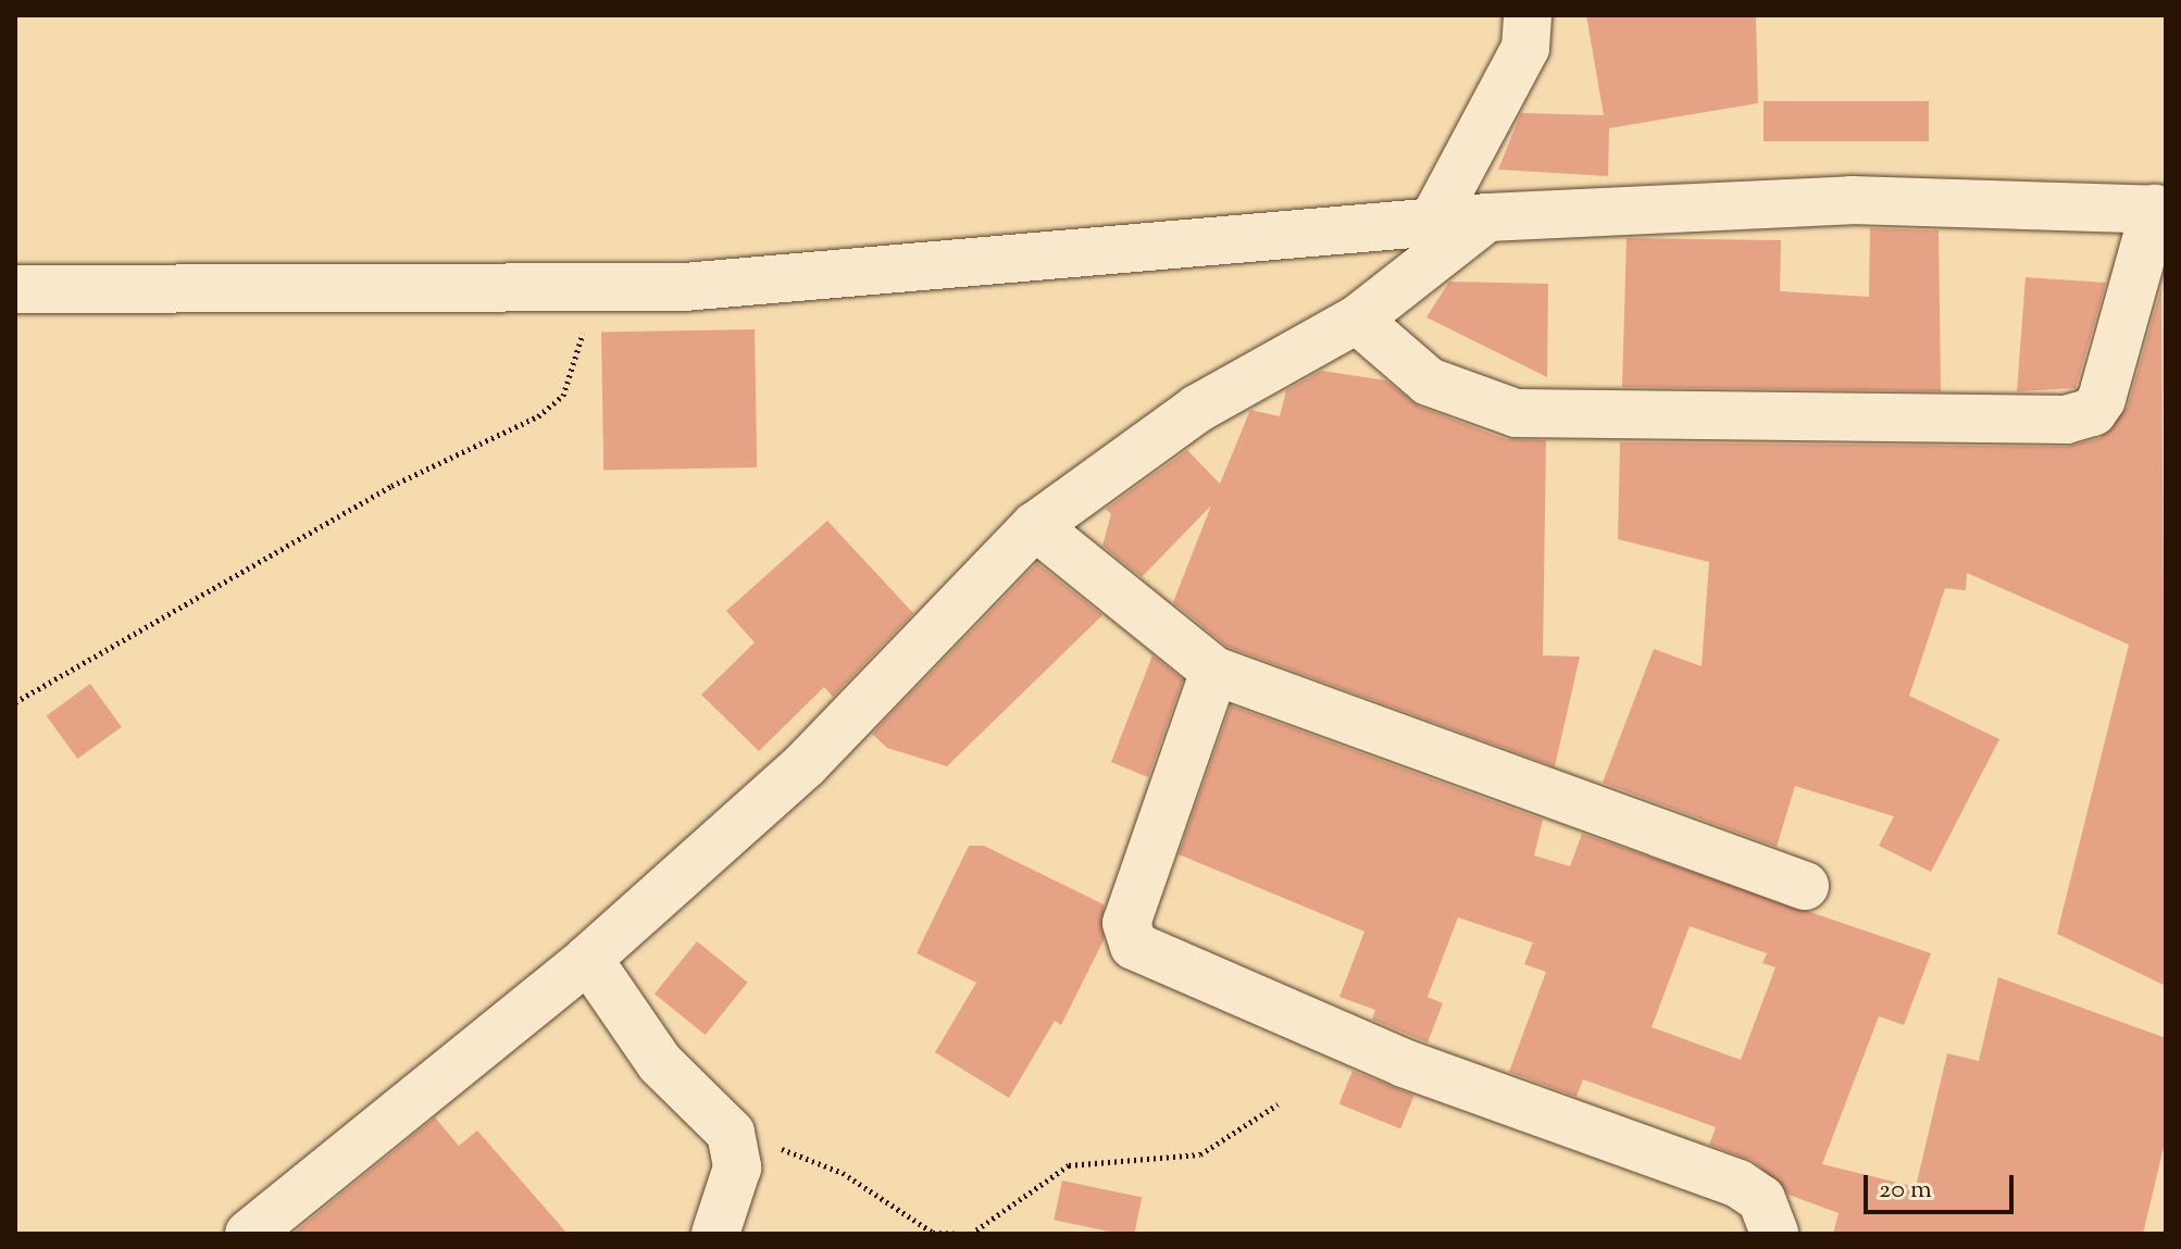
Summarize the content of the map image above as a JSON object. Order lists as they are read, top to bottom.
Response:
{
  "scale_bar": "20 m"
}
